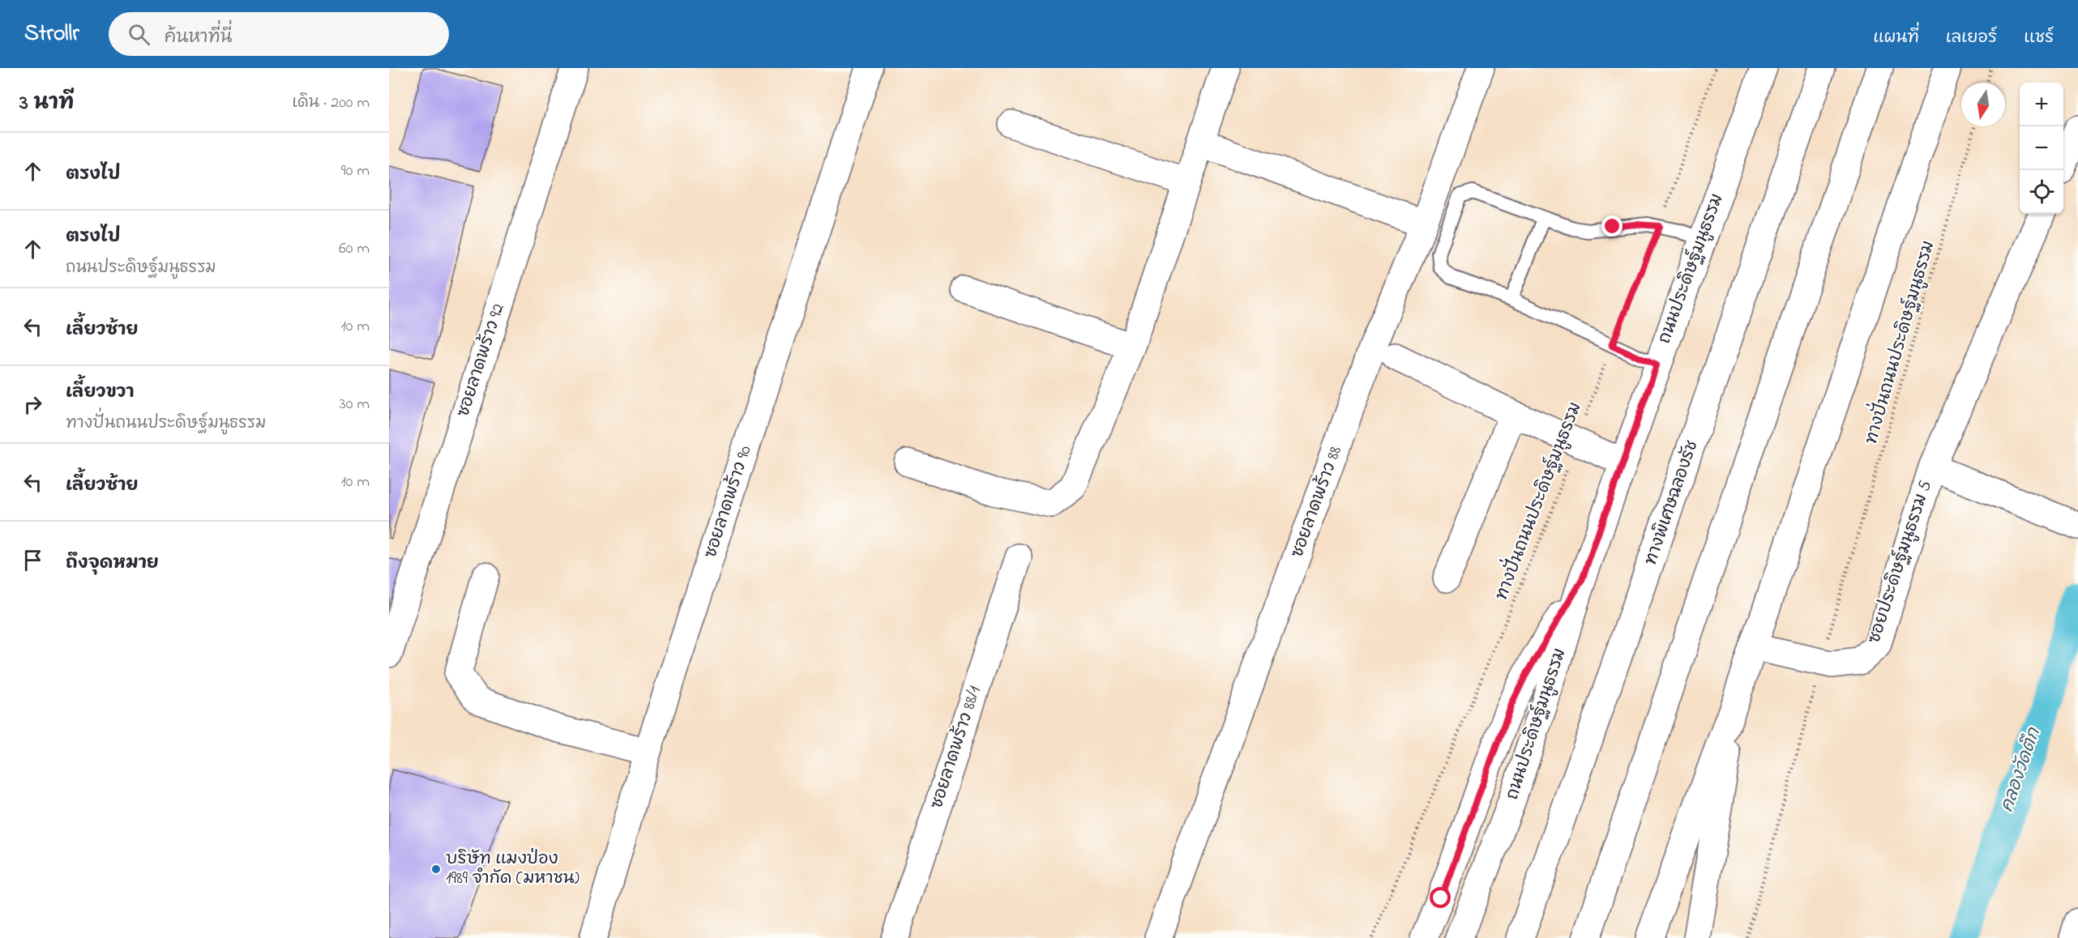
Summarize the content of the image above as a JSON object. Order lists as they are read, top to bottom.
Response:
{
  "streets": {
    "main road": [
      "ถนนประดิษฐ์มนูธรรม",
      "ซอยลาดพร้าว 92",
      "ซอยลาดพร้าว 90",
      "ซอยลาดพร้าว 88",
      "ทางพิเศษฉลองรัช",
      "ซอยประดิษฐ์มนูธรรม 5",
      "ซอยลาดพร้าว 88/1"
    ],
    "path": ["ทางปั่นถนนประดิษฐ์มนูธรรม"]
  },
  "crossings": [
    ["ทางปั่นถนนประดิษฐ์มนูธรรม", "ซอยประดิษฐ์มนูธรรม 5"]
  ],
  "water": ["คลองวัดตึก"],
  "places": ["บริษัท แมงป่อง 1989 จำกัด (มหาชน)"],
  "north": "bottom",
  "page": {
    "header": "Strollr",
    "search": "ค้นหาที่นี่",
    "nav": ["แผนที่", "เลเยอร์", "แชร์"],
    "heading": ["3 นาที", "เดิน · 200 m"],
    "map_buttons": ["+", "−"],
    "list": [
      ["ตรงไป", "90 m"],
      ["ตรงไป", "ถนนประดิษฐ์มนูธรรม", "60 m"],
      ["เลี้ยวซ้าย", "10 m"],
      ["เลี้ยวขวา", "ทางปั่นถนนประดิษฐ์มนูธรรม", "30 m"],
      ["เลี้ยวซ้าย", "10 m"],
      "ถึงจุดหมาย"
    ]
  }
}
